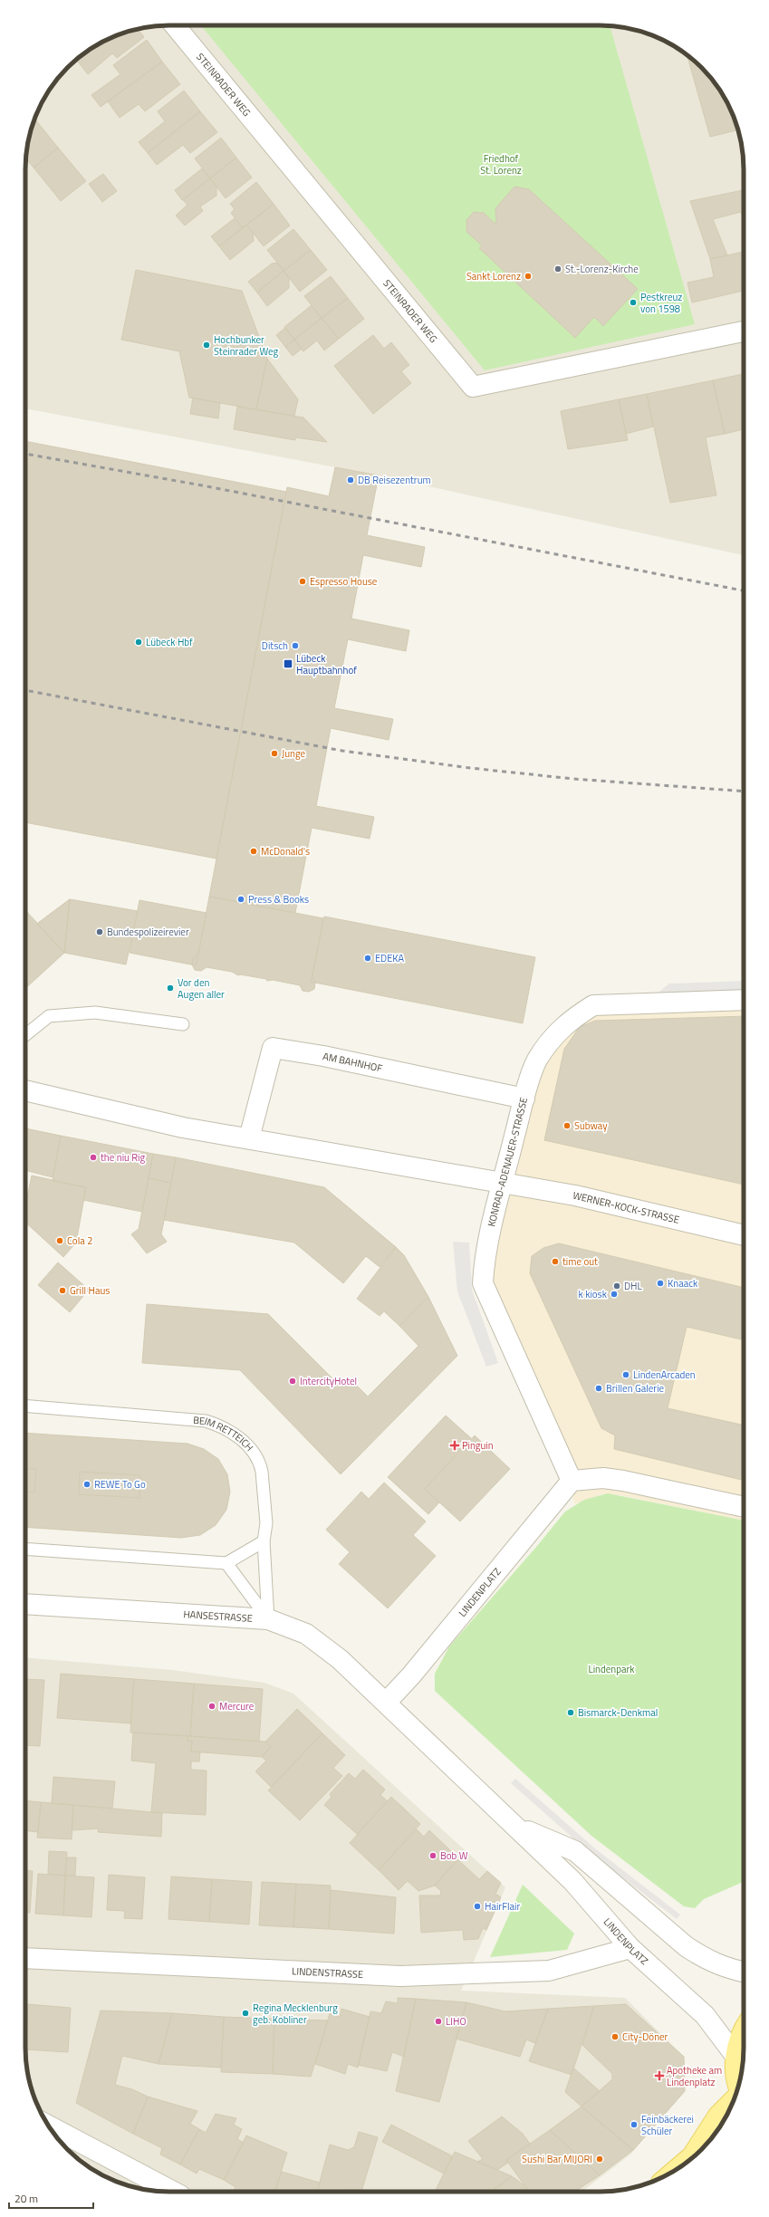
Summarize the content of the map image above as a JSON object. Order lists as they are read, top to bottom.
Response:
{
  "streets": {
    "street": [
      "STEINRADER WEG",
      "AM BAHNHOF",
      "KONRAD-ADENAUER-STRASSE",
      "WERNER-KOCK-STRASSE",
      "LINDENPLATZ",
      "HANSESTRASSE",
      "LINDENSTRASSE"
    ],
    "lane": ["BEIM RETTEICH"]
  },
  "crossings": [
    ["AM BAHNHOF", "KONRAD-ADENAUER-STRASSE"],
    ["KONRAD-ADENAUER-STRASSE", "WERNER-KOCK-STRASSE"],
    ["KONRAD-ADENAUER-STRASSE", "LINDENPLATZ"],
    ["BEIM RETTEICH", "HANSESTRASSE"],
    ["LINDENPLATZ", "HANSESTRASSE"],
    ["LINDENPLATZ", "LINDENSTRASSE"]
  ],
  "parks": ["Friedhof St. Lorenz", "Lindenpark"],
  "places": {
    "other": [
      "St.-Lorenz-Kirche",
      "Sankt Lorenz",
      "Pestkreuz von 1598",
      "Hochbunker Steinrader Weg",
      "DB Reisezentrum",
      "Espresso House",
      "Lübeck Hbf",
      "Ditsch",
      "Junge",
      "McDonald's",
      "Press & Books",
      "Bundespolizeirevier",
      "EDEKA",
      "Vor den Augen aller",
      "Subway",
      "the niu Rig",
      "Cola 2",
      "time out",
      "Knaack",
      "DHL",
      "Grill Haus",
      "k kiosk",
      "LindenArcaden",
      "IntercityHotel",
      "Brillen Galerie",
      "REWE To Go",
      "Mercure",
      "Bismarck-Denkmal",
      "Bob W",
      "HairFlair",
      "Regina Mecklenburg geb. Kobliner",
      "LIHO",
      "City-Döner",
      "Feinbäckerei Schüler",
      "Sushi Bar MIJORI"
    ],
    "transit": ["Lübeck Hauptbahnhof"],
    "health": ["Pinguin", "Apotheke am Lindenplatz"]
  },
  "scale_bar": "20 m"
}
